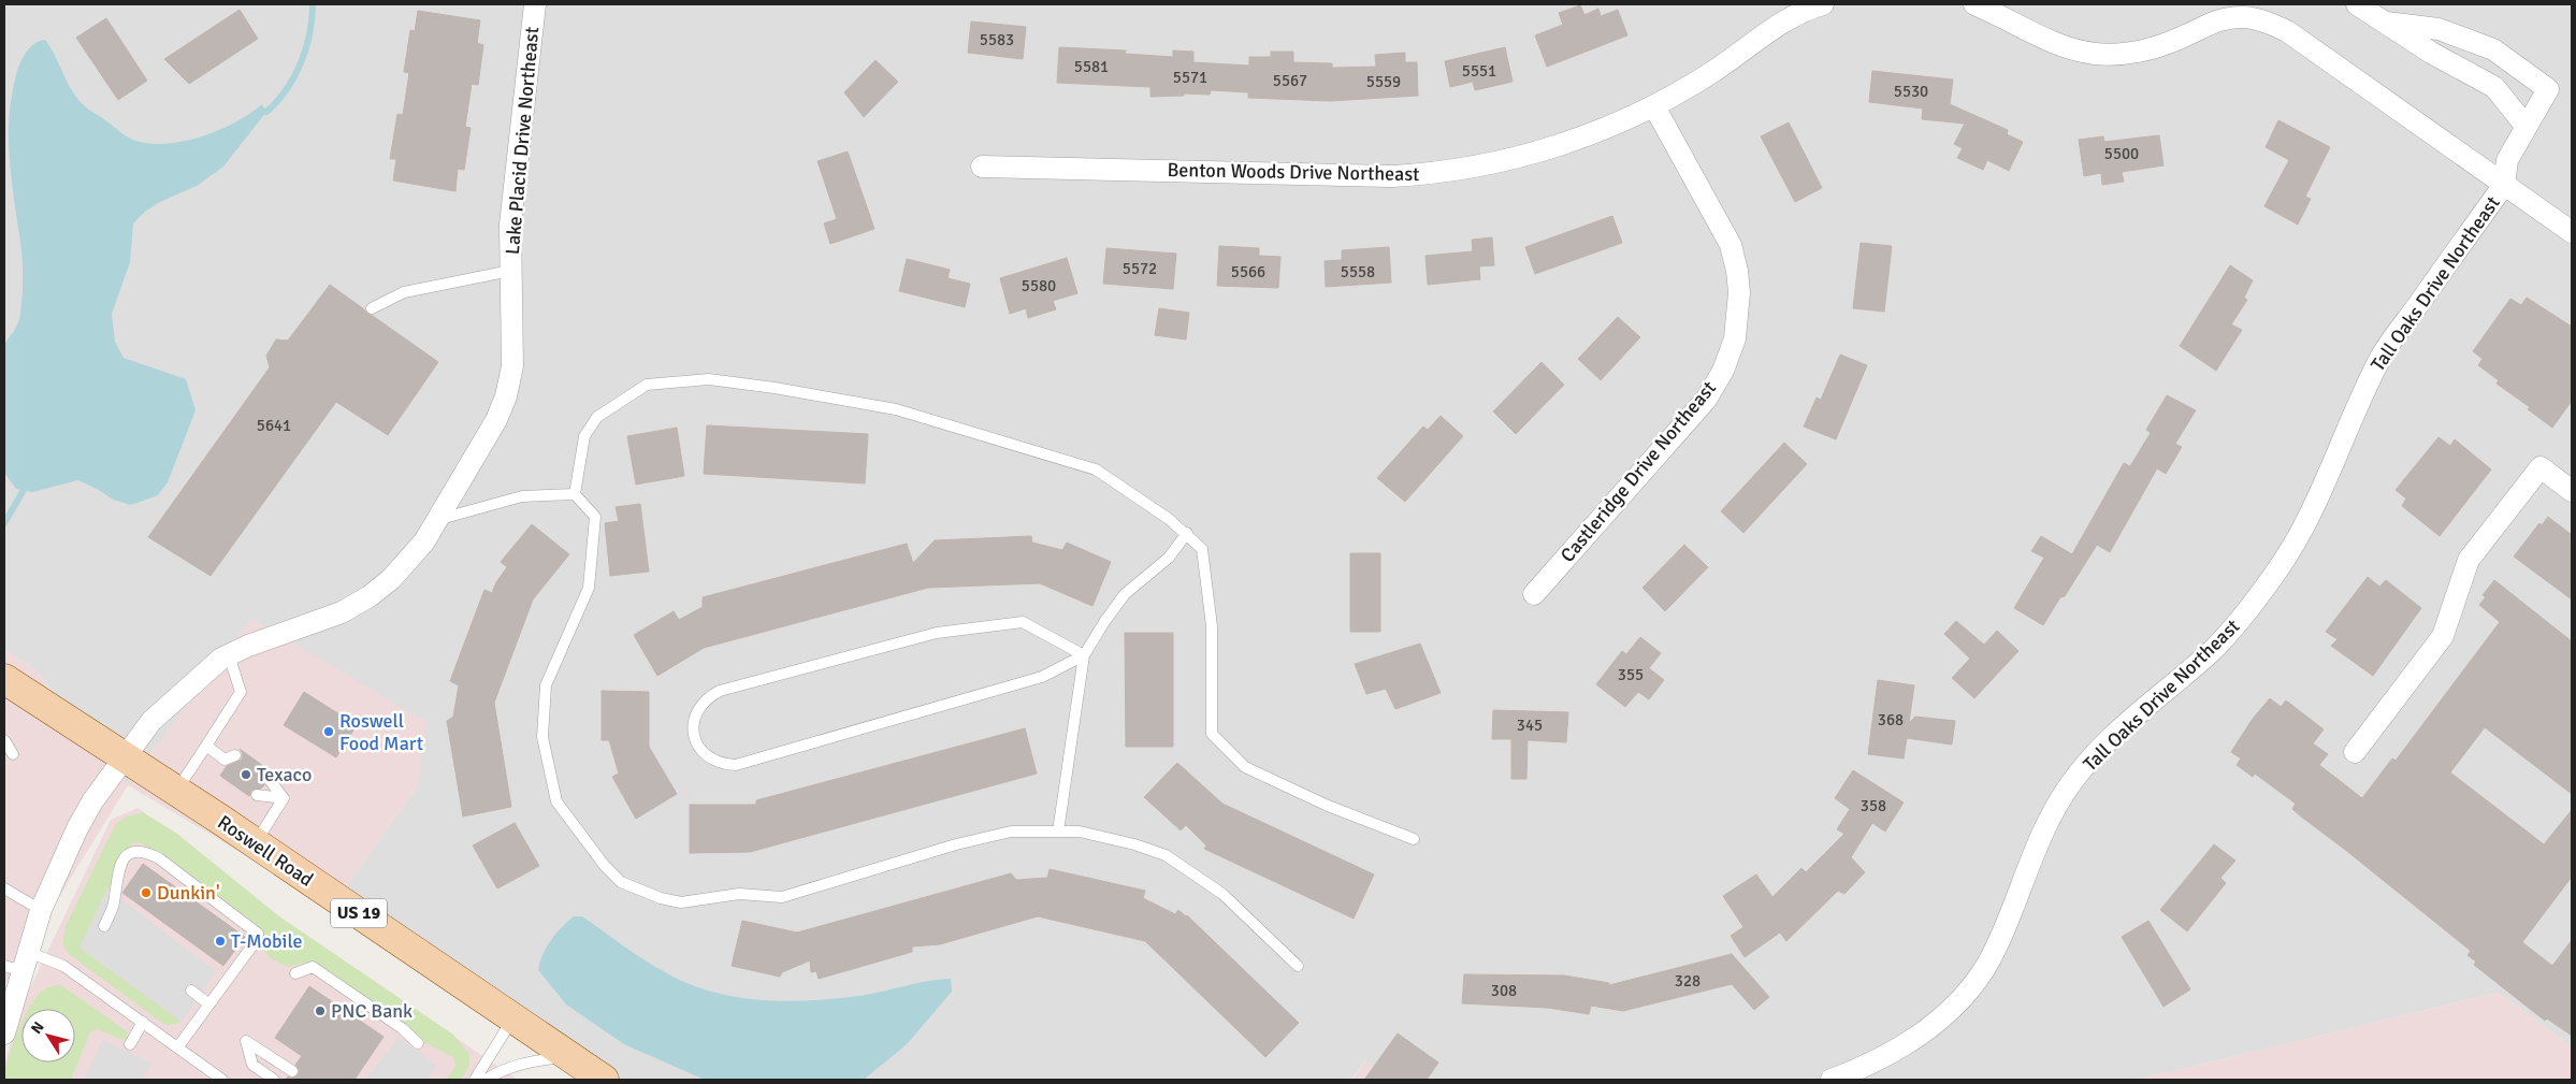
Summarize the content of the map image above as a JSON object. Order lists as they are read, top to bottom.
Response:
{
  "streets": {
    "main road": ["Roswell Road", "US 19"],
    "street": [
      "Lake Placid Drive Northeast",
      "Benton Woods Drive Northeast",
      "Tall Oaks Drive Northeast",
      "Castleridge Drive Northeast"
    ]
  },
  "crossings": [
    ["Lake Placid Drive Northeast", "Roswell Road"],
    ["Benton Woods Drive Northeast", "Castleridge Drive Northeast"]
  ],
  "places": [
    "Roswell Food Mart",
    "Texaco",
    "Dunkin'",
    "T-Mobile",
    "PNC Bank"
  ],
  "house_numbers": [
    "5583",
    "5581",
    "5551",
    "5571",
    "5567",
    "5559",
    "5530",
    "5500",
    "5572",
    "5566",
    "5558",
    "5580",
    "5641",
    "355",
    "368",
    "345",
    "358",
    "328",
    "308"
  ],
  "north": "top left"
}
